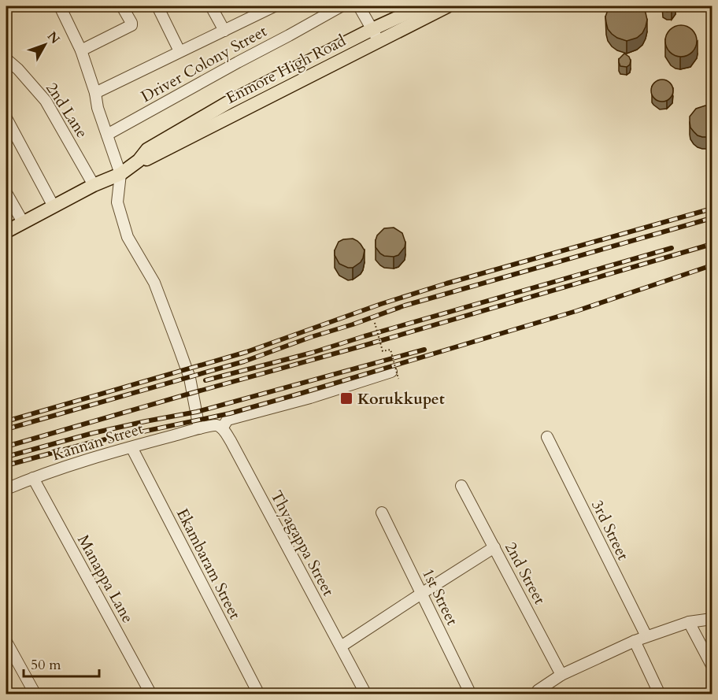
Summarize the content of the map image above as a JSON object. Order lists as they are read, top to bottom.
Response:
{
  "streets": {
    "main road": ["Enmore High Road"],
    "street": [
      "Driver Colony Street",
      "2nd Lane",
      "Kannan Street",
      "3rd Street",
      "Thyagappa Street",
      "Ekambaram Street",
      "2nd Street",
      "Manappa Lane",
      "1st Street"
    ]
  },
  "crossings": [
    ["Enmore High Road", "2nd Lane"],
    ["Kannan Street", "Ekambaram Street"],
    ["Kannan Street", "Manappa Lane"]
  ],
  "places": {
    "transit": ["Korukkupet"]
  },
  "scale_bar": "50 m",
  "north": "top right"
}
